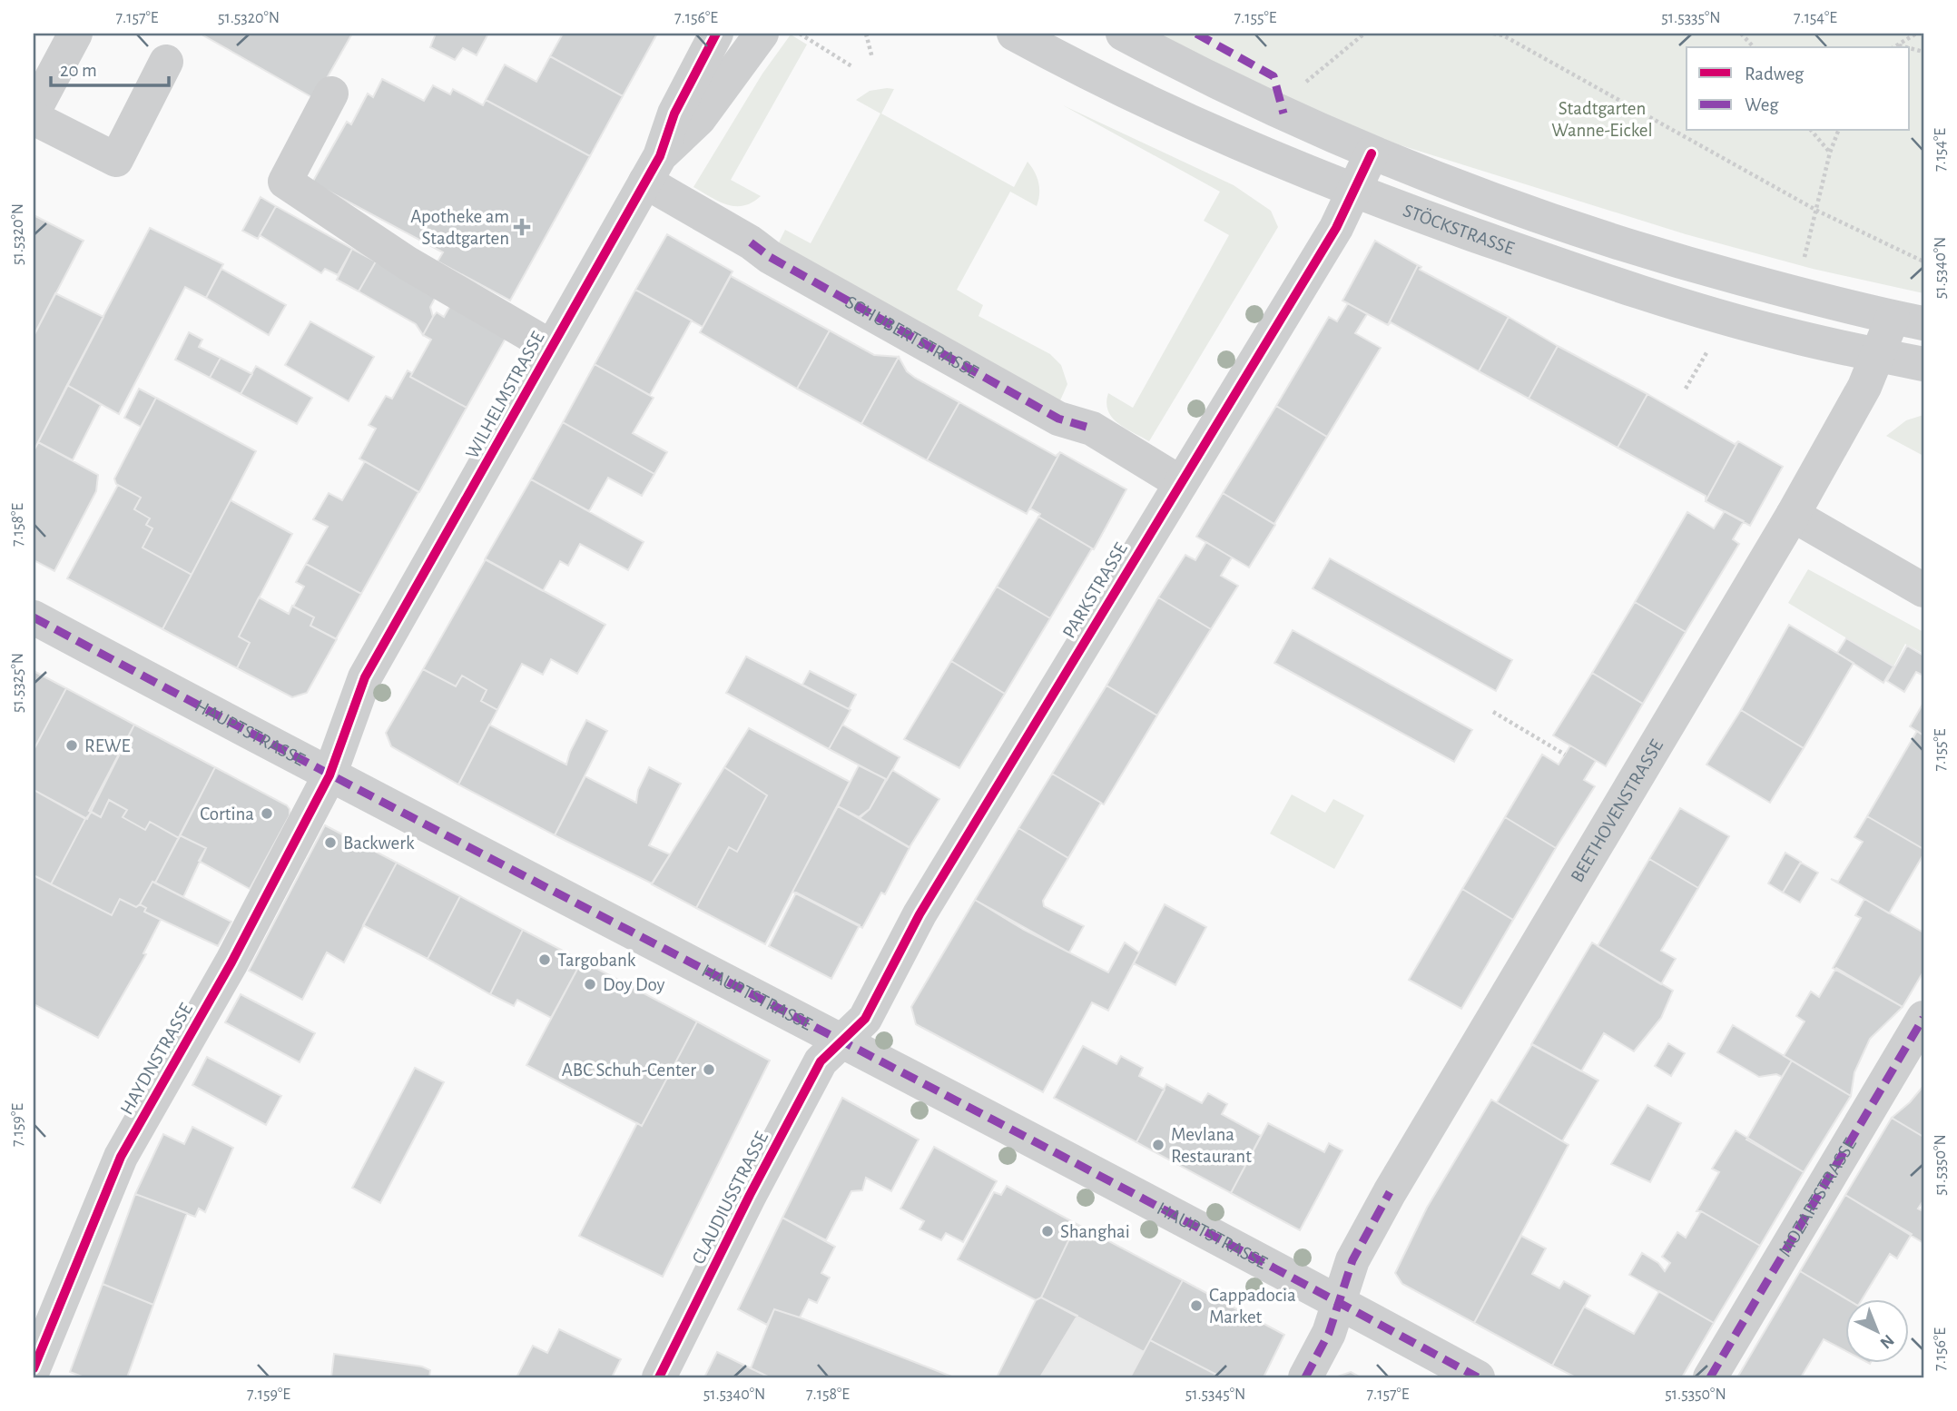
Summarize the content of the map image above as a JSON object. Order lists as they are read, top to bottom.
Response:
{
  "streets": {
    "street": [
      "STÖCKSTRASSE",
      "SCHUBERTSTRASSE",
      "WILHELMSTRASSE",
      "PARKSTRASSE",
      "HAUPTSTRASSE",
      "BEETHOVENSTRASSE",
      "HAYDNSTRASSE",
      "CLAUDIUSSTRASSE",
      "MOZARTSTRASSE"
    ]
  },
  "crossings": [
    ["STÖCKSTRASSE", "PARKSTRASSE"],
    ["STÖCKSTRASSE", "BEETHOVENSTRASSE"],
    ["SCHUBERTSTRASSE", "WILHELMSTRASSE"],
    ["SCHUBERTSTRASSE", "PARKSTRASSE"],
    ["WILHELMSTRASSE", "HAUPTSTRASSE"],
    ["WILHELMSTRASSE", "HAYDNSTRASSE"],
    ["PARKSTRASSE", "HAUPTSTRASSE"],
    ["PARKSTRASSE", "CLAUDIUSSTRASSE"],
    ["HAUPTSTRASSE", "BEETHOVENSTRASSE"],
    ["HAUPTSTRASSE", "HAYDNSTRASSE"],
    ["HAUPTSTRASSE", "CLAUDIUSSTRASSE"]
  ],
  "parks": ["Stadtgarten Wanne-Eickel"],
  "places": {
    "health": ["Apotheke am Stadtgarten"],
    "other": [
      "REWE",
      "Cortina",
      "Backwerk",
      "Targobank",
      "Doy Doy",
      "ABC Schuh-Center",
      "Mevlana Restaurant",
      "Shanghai",
      "Cappadocia Market"
    ]
  },
  "legend": ["Radweg", "Weg"],
  "scale_bar": "20 m",
  "north": "bottom right",
  "coordinates": [
    "7.157°E",
    "51.5320°N",
    "7.156°E",
    "7.155°E",
    "51.5335°N",
    "7.154°E",
    "51.5340°N",
    "7.158°E",
    "51.5325°N",
    "7.159°E",
    "51.5350°N",
    "51.5345°N"
  ]
}
